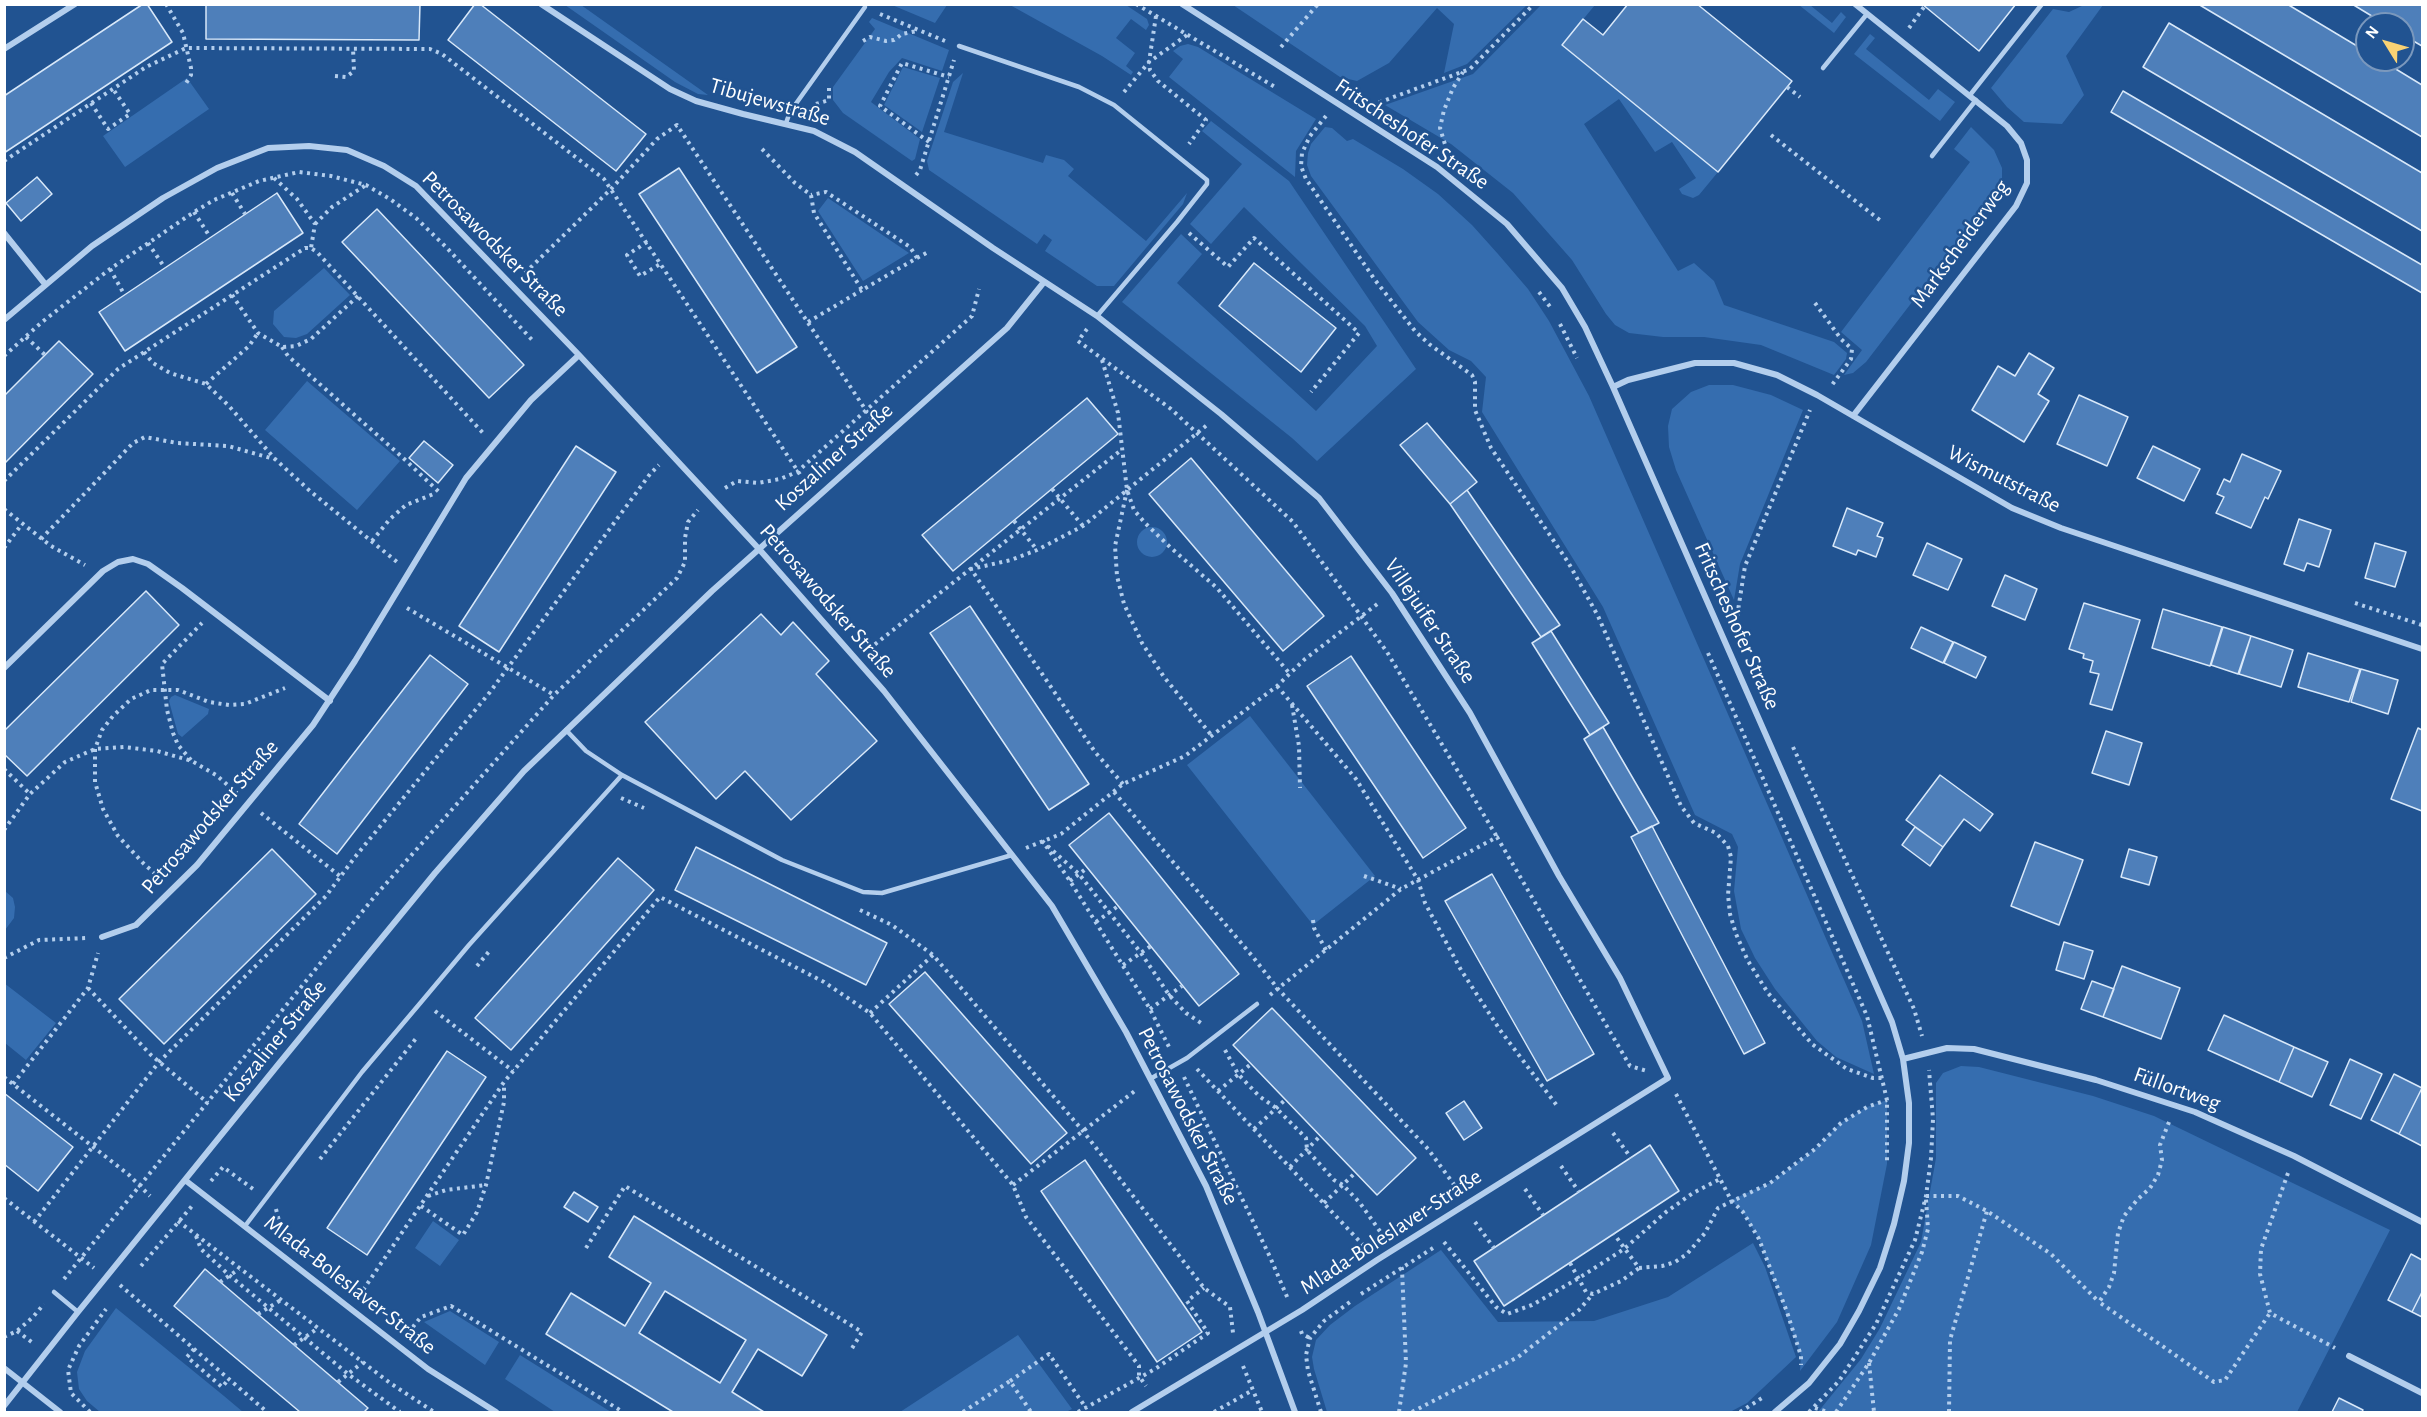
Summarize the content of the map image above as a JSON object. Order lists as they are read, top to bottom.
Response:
{
  "streets": {
    "street": [
      "Tibujewstraße",
      "Fritscheshofer Straße",
      "Petrosawodsker Straße",
      "Markscheiderweg",
      "Koszaliner Straße",
      "Wismutstraße",
      "Villejuifer Straße",
      "Füllortweg",
      "Mlada-Boleslaver-Straße"
    ]
  },
  "crossings": [
    ["Tibujewstraße", "Koszaliner Straße"],
    ["Tibujewstraße", "Villejuifer Straße"],
    ["Fritscheshofer Straße", "Wismutstraße"],
    ["Fritscheshofer Straße", "Füllortweg"],
    ["Petrosawodsker Straße", "Koszaliner Straße"],
    ["Petrosawodsker Straße", "Mlada-Boleslaver-Straße"],
    ["Markscheiderweg", "Wismutstraße"],
    ["Koszaliner Straße", "Villejuifer Straße"],
    ["Koszaliner Straße", "Mlada-Boleslaver-Straße"],
    ["Villejuifer Straße", "Mlada-Boleslaver-Straße"]
  ],
  "north": "top left"
}
